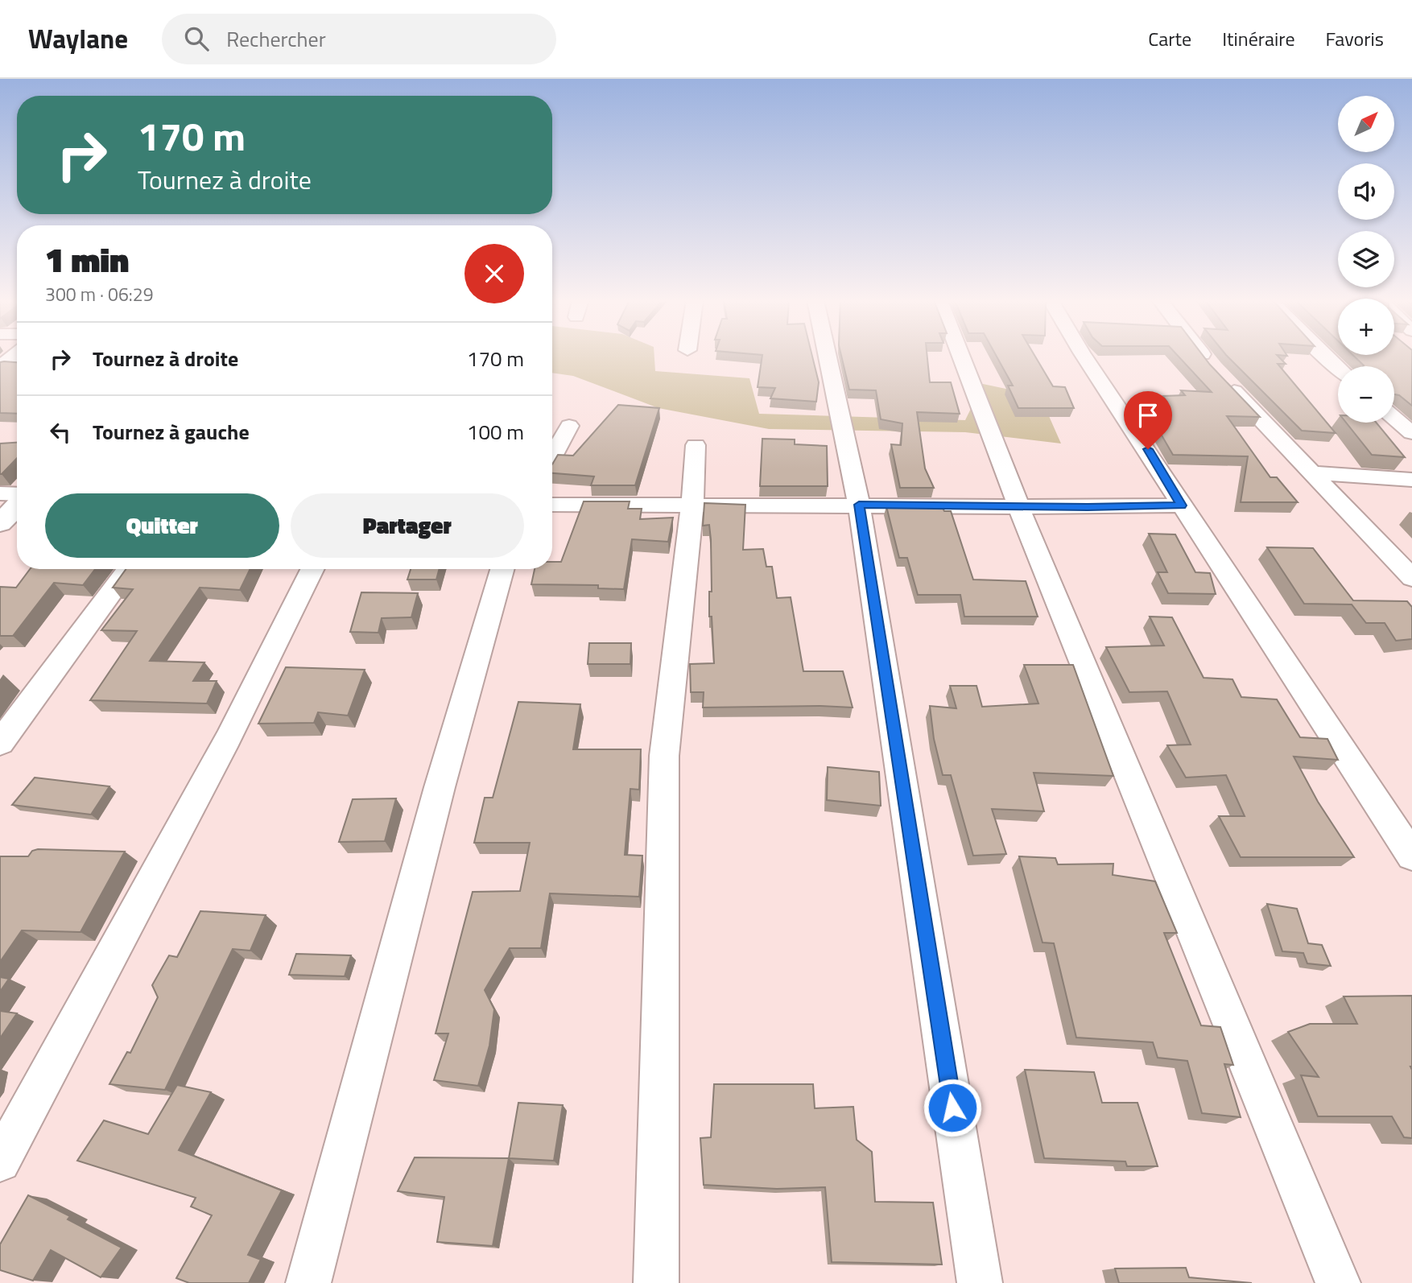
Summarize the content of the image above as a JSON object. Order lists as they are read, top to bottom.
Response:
{
  "north": "top right",
  "page": {
    "header": "Waylane",
    "search": "Rechercher",
    "nav": ["Carte", "Itinéraire", "Favoris"],
    "map_buttons": ["+", "−"],
    "turn": ["170 m", "Tournez à droite"],
    "heading": ["1 min", "300 m · 06:29"],
    "list": [
      {
        "name": "Tournez à droite",
        "value": "170 m"
      },
      {
        "name": "Tournez à gauche",
        "value": "100 m"
      }
    ],
    "buttons": ["Quitter", "Partager"]
  }
}
